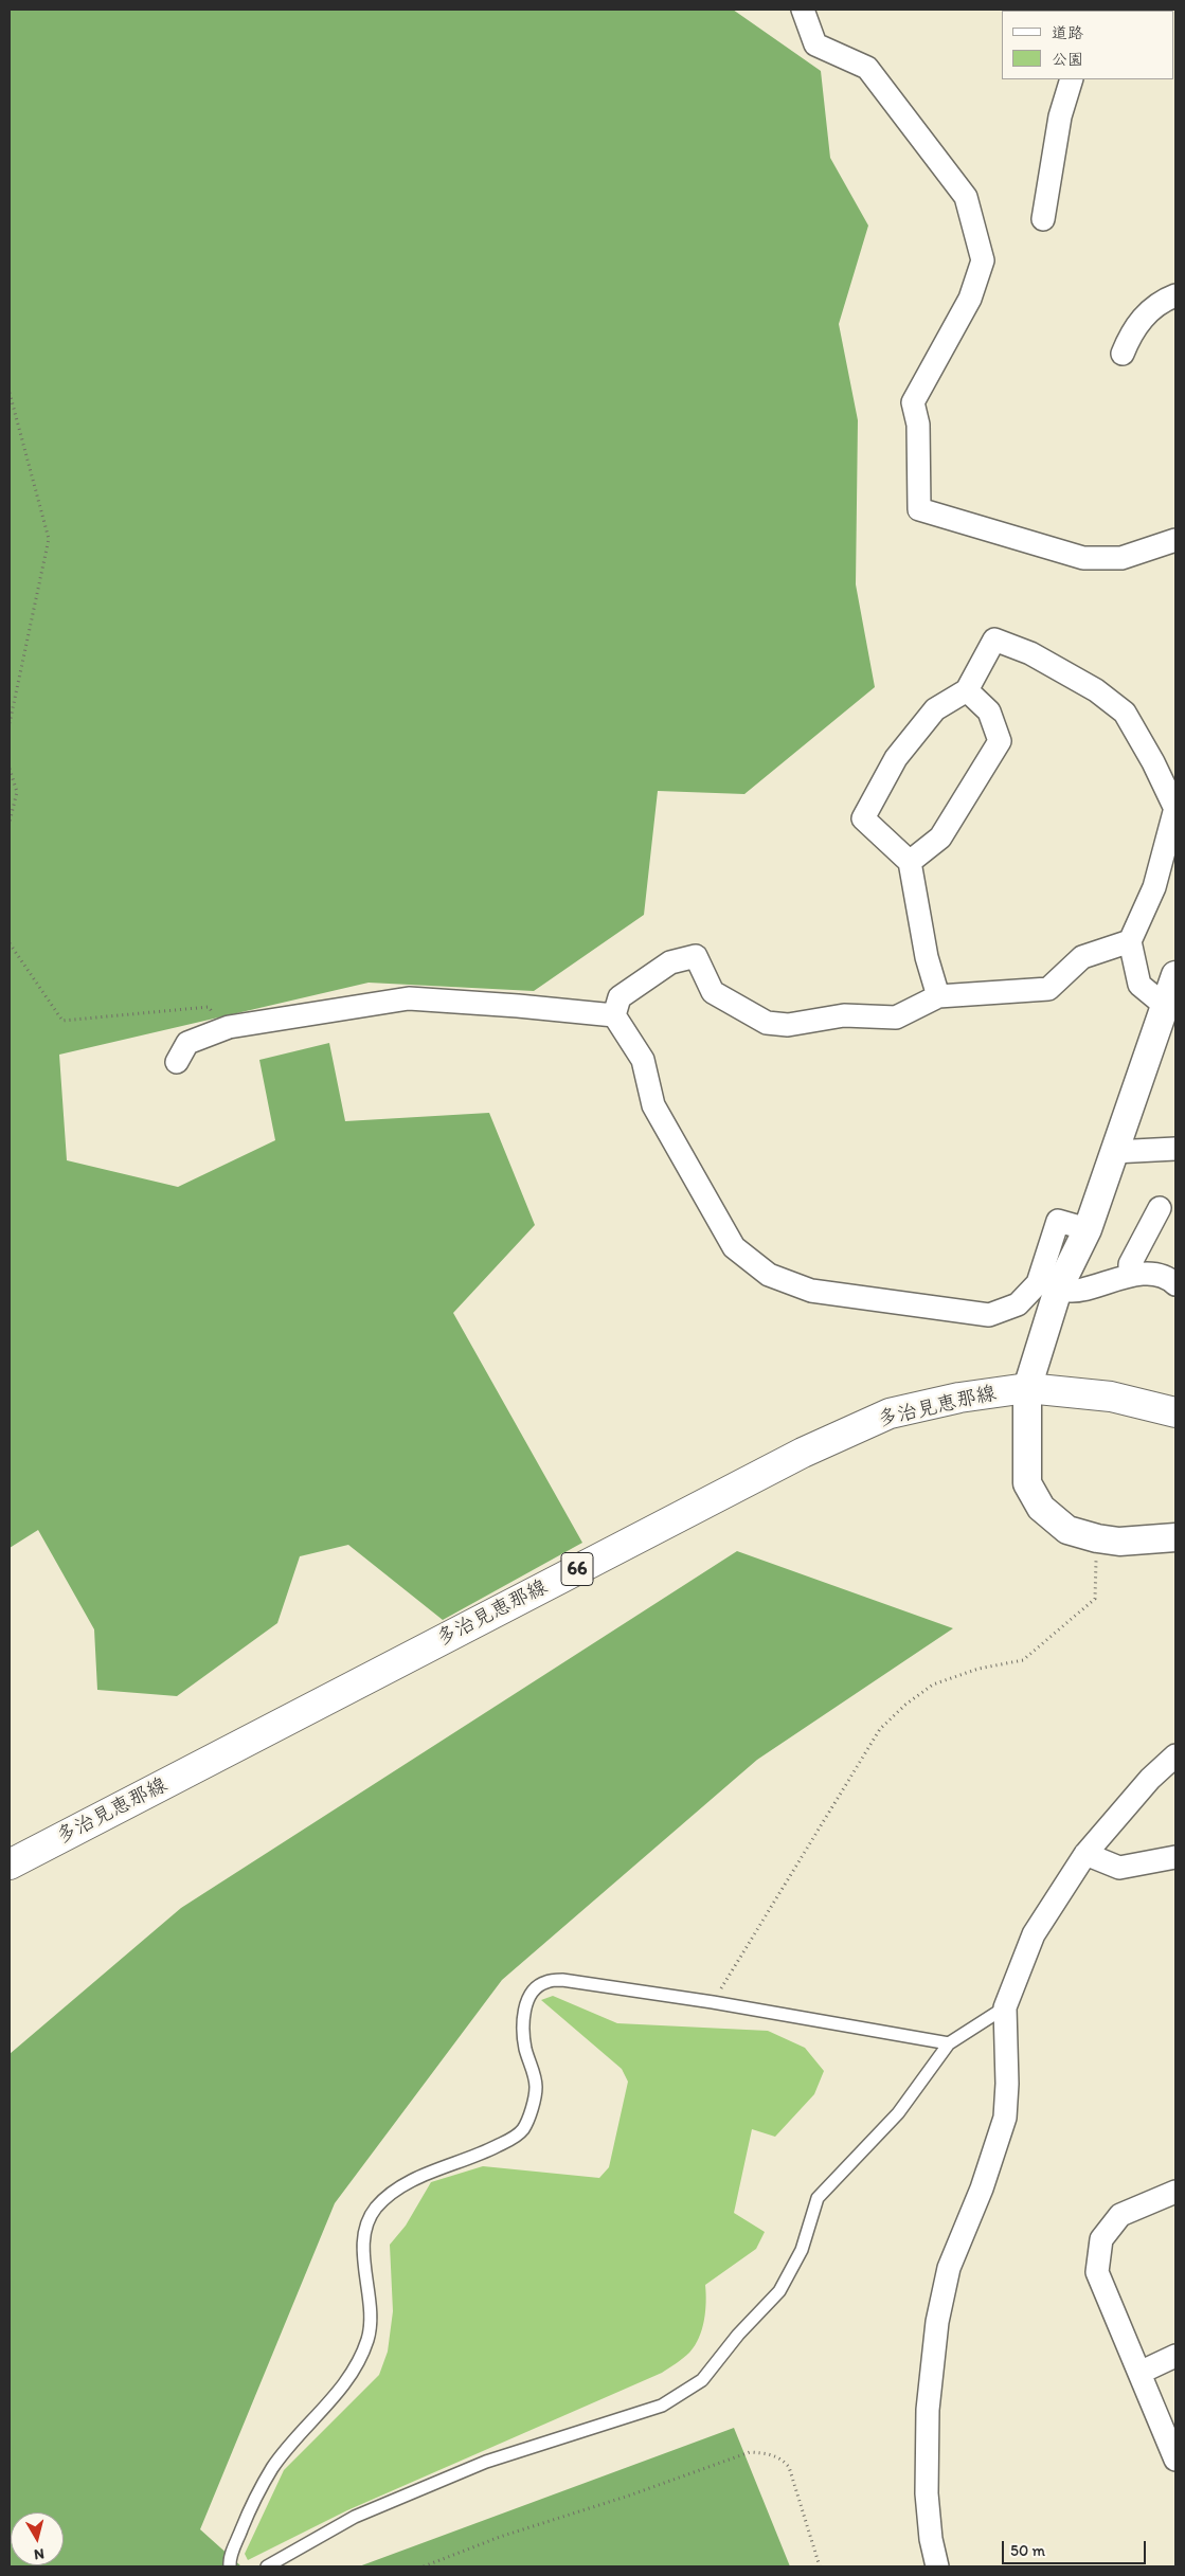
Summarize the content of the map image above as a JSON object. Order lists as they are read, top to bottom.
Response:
{
  "streets": {
    "main road": ["多治見恵那線", "66"]
  },
  "legend": ["道路", "公園"],
  "scale_bar": "50 m",
  "north": "bottom"
}
